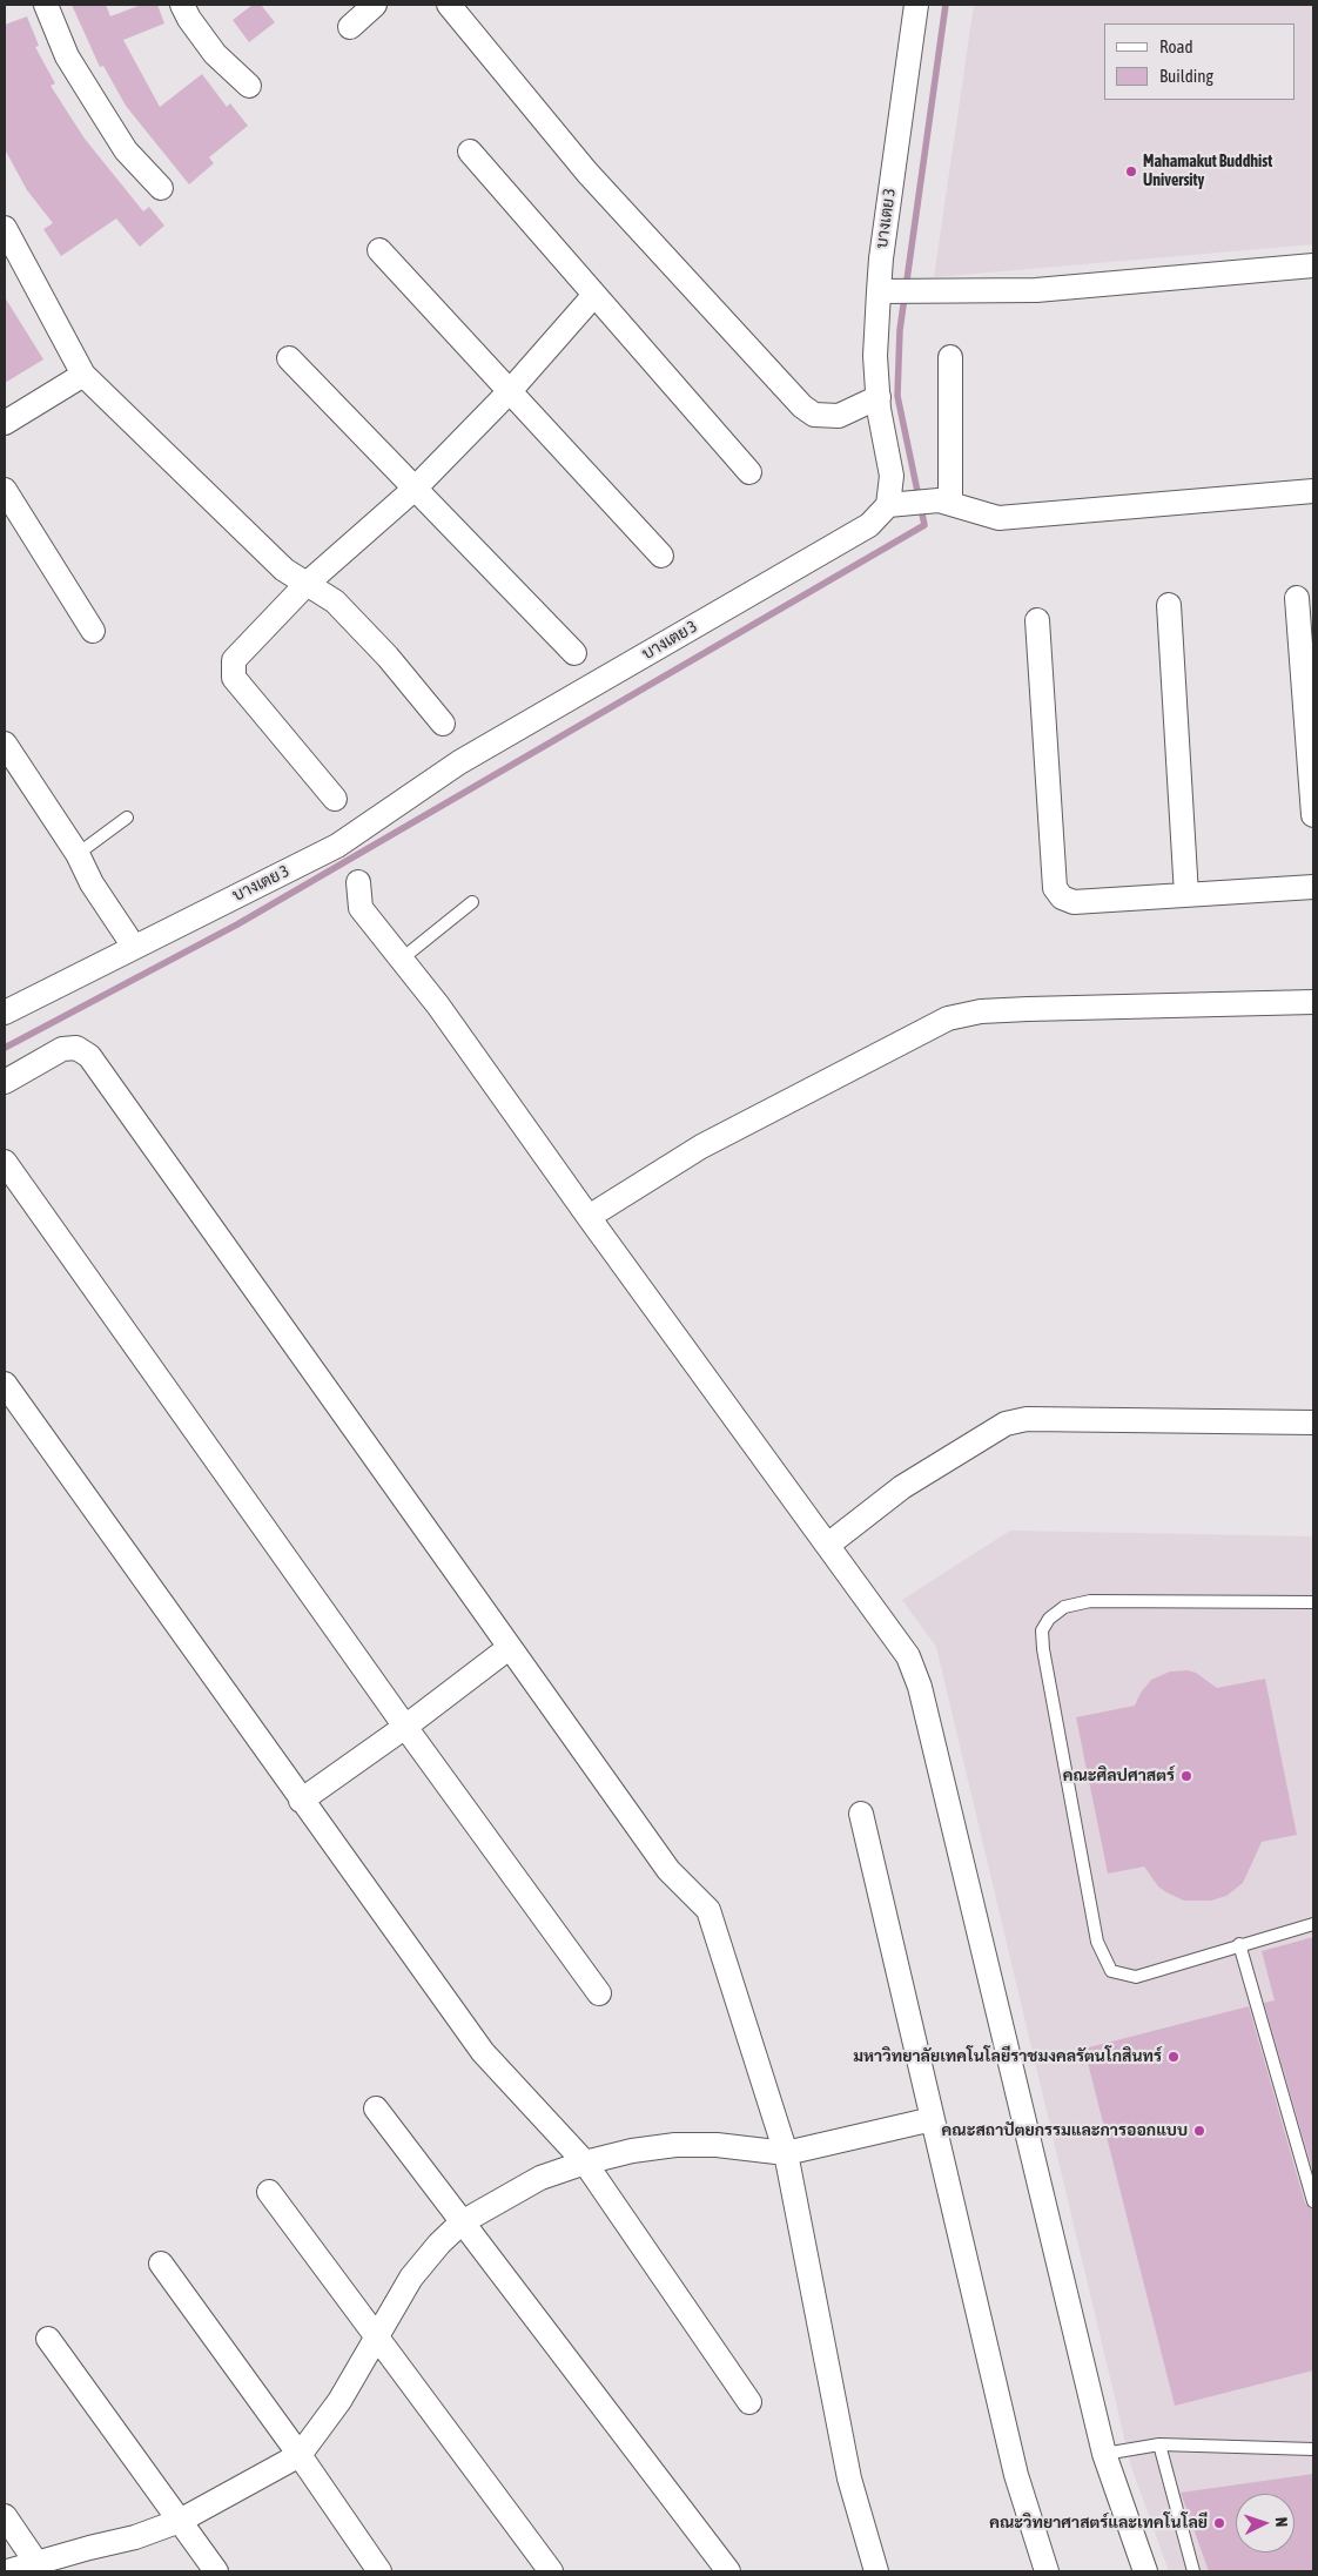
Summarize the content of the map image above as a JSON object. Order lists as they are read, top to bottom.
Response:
{
  "streets": {
    "street": ["บางเตย 3"]
  },
  "places": [
    "Mahamakut Buddhist University",
    "คณะศิลปศาสตร์",
    "มหาวิทยาลัยเทคโนโลยีราชมงคลรัตนโกสินทร์",
    "คณะสถาปัตยกรรมและการออกแบบ",
    "คณะวิทยาศาสตร์และเทคโนโลยี"
  ],
  "legend": ["Road", "Building"],
  "north": "right"
}
